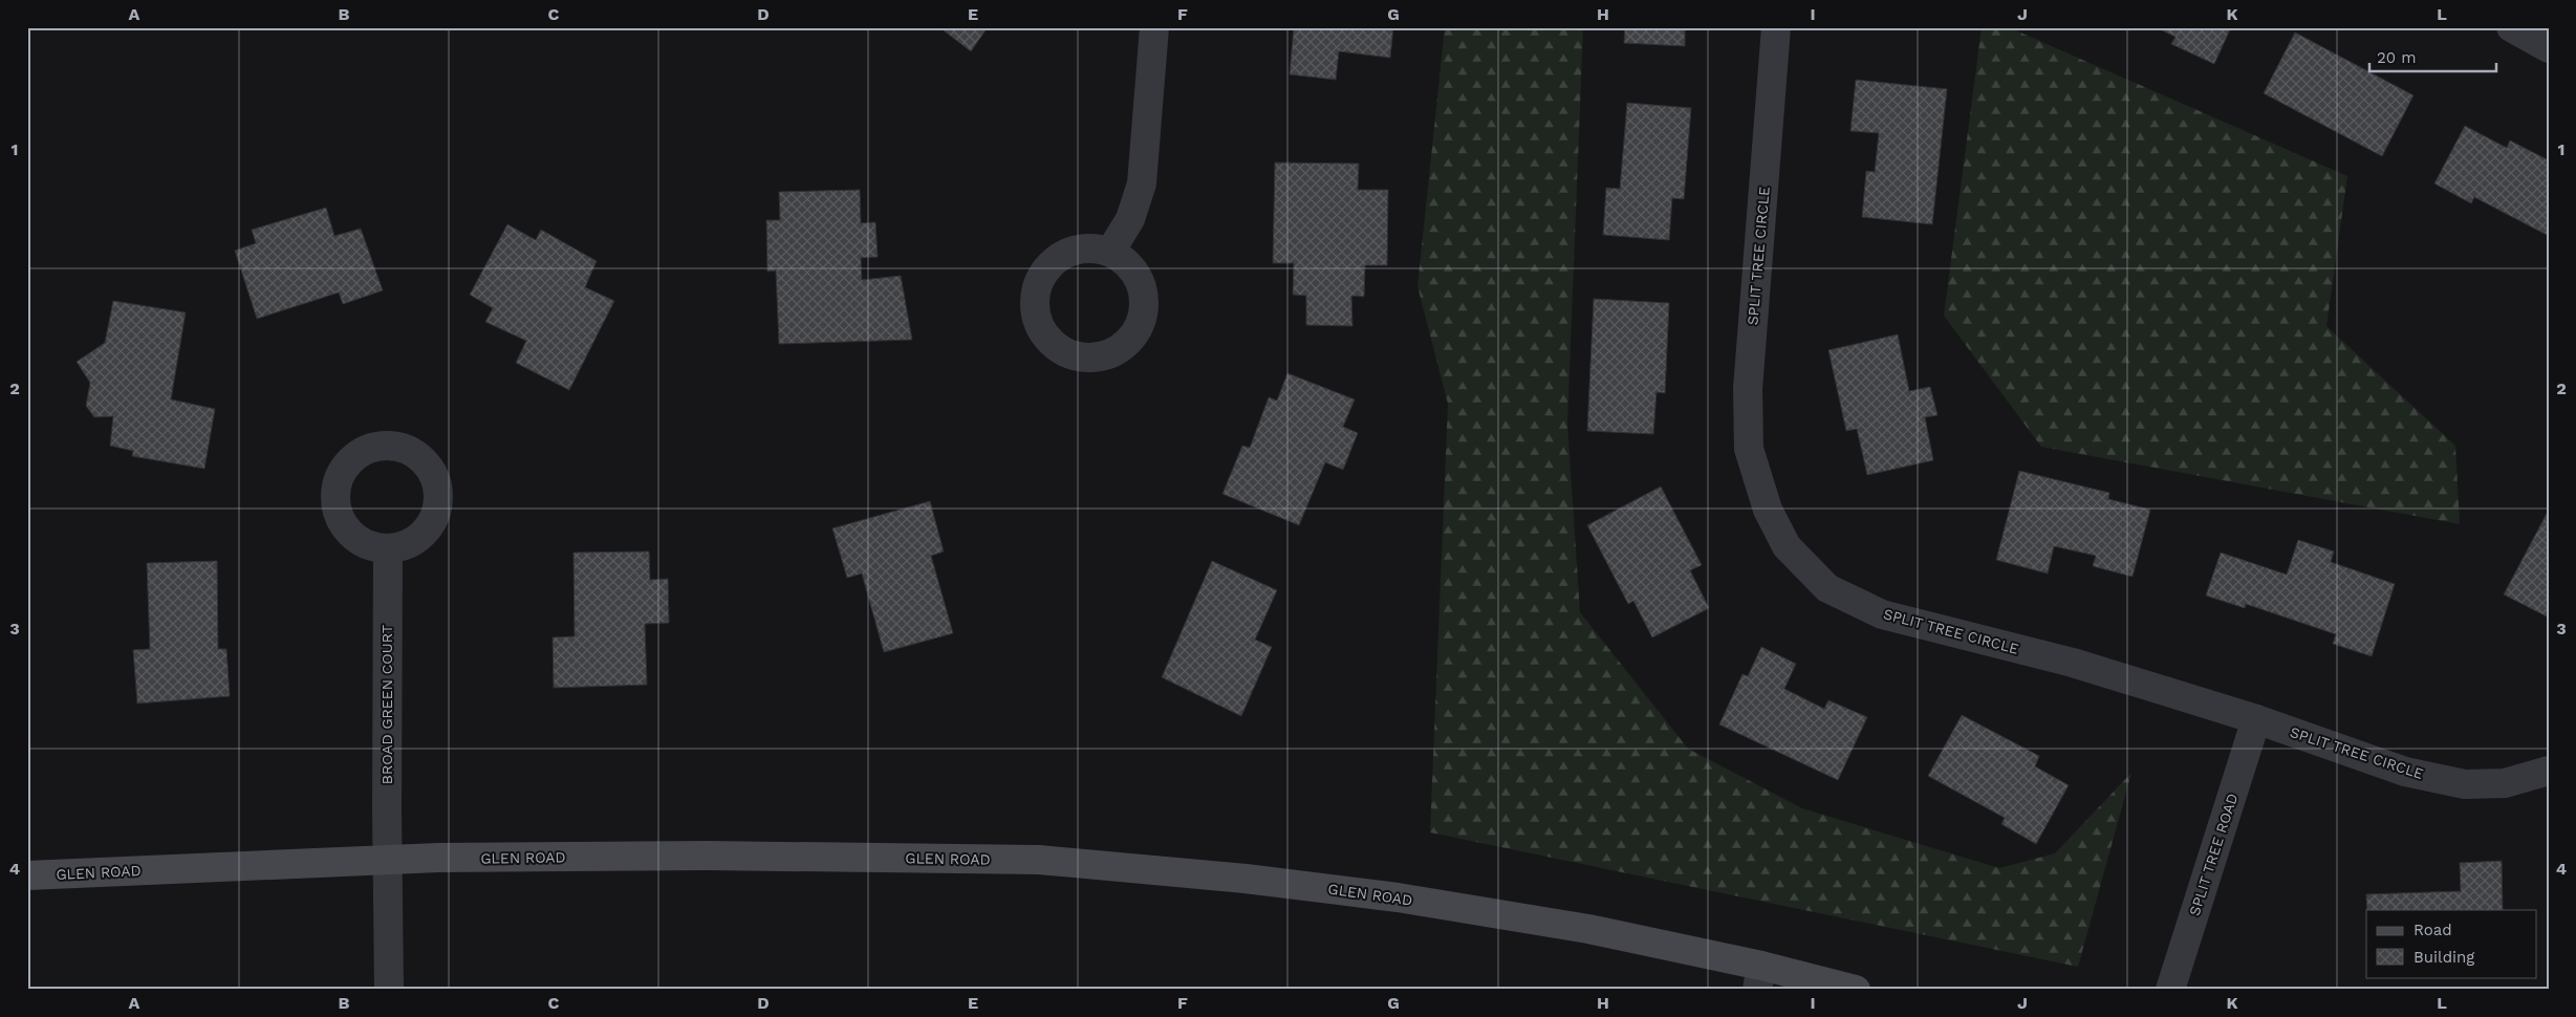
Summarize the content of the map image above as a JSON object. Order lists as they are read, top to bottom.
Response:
{
  "streets": {
    "main road": ["GLEN ROAD"],
    "street": ["SPLIT TREE CIRCLE", "BROAD GREEN COURT", "SPLIT TREE ROAD"]
  },
  "crossings": [
    ["SPLIT TREE CIRCLE", "SPLIT TREE ROAD"],
    ["BROAD GREEN COURT", "GLEN ROAD"]
  ],
  "legend": ["Road", "Building"],
  "scale_bar": "20 m",
  "grid": {
    "columns": [
      "A",
      "B",
      "C",
      "D",
      "E",
      "F",
      "G",
      "H",
      "I",
      "J",
      "K",
      "L"
    ],
    "rows": [
      "1",
      "2",
      "3",
      "4"
    ]
  }
}
